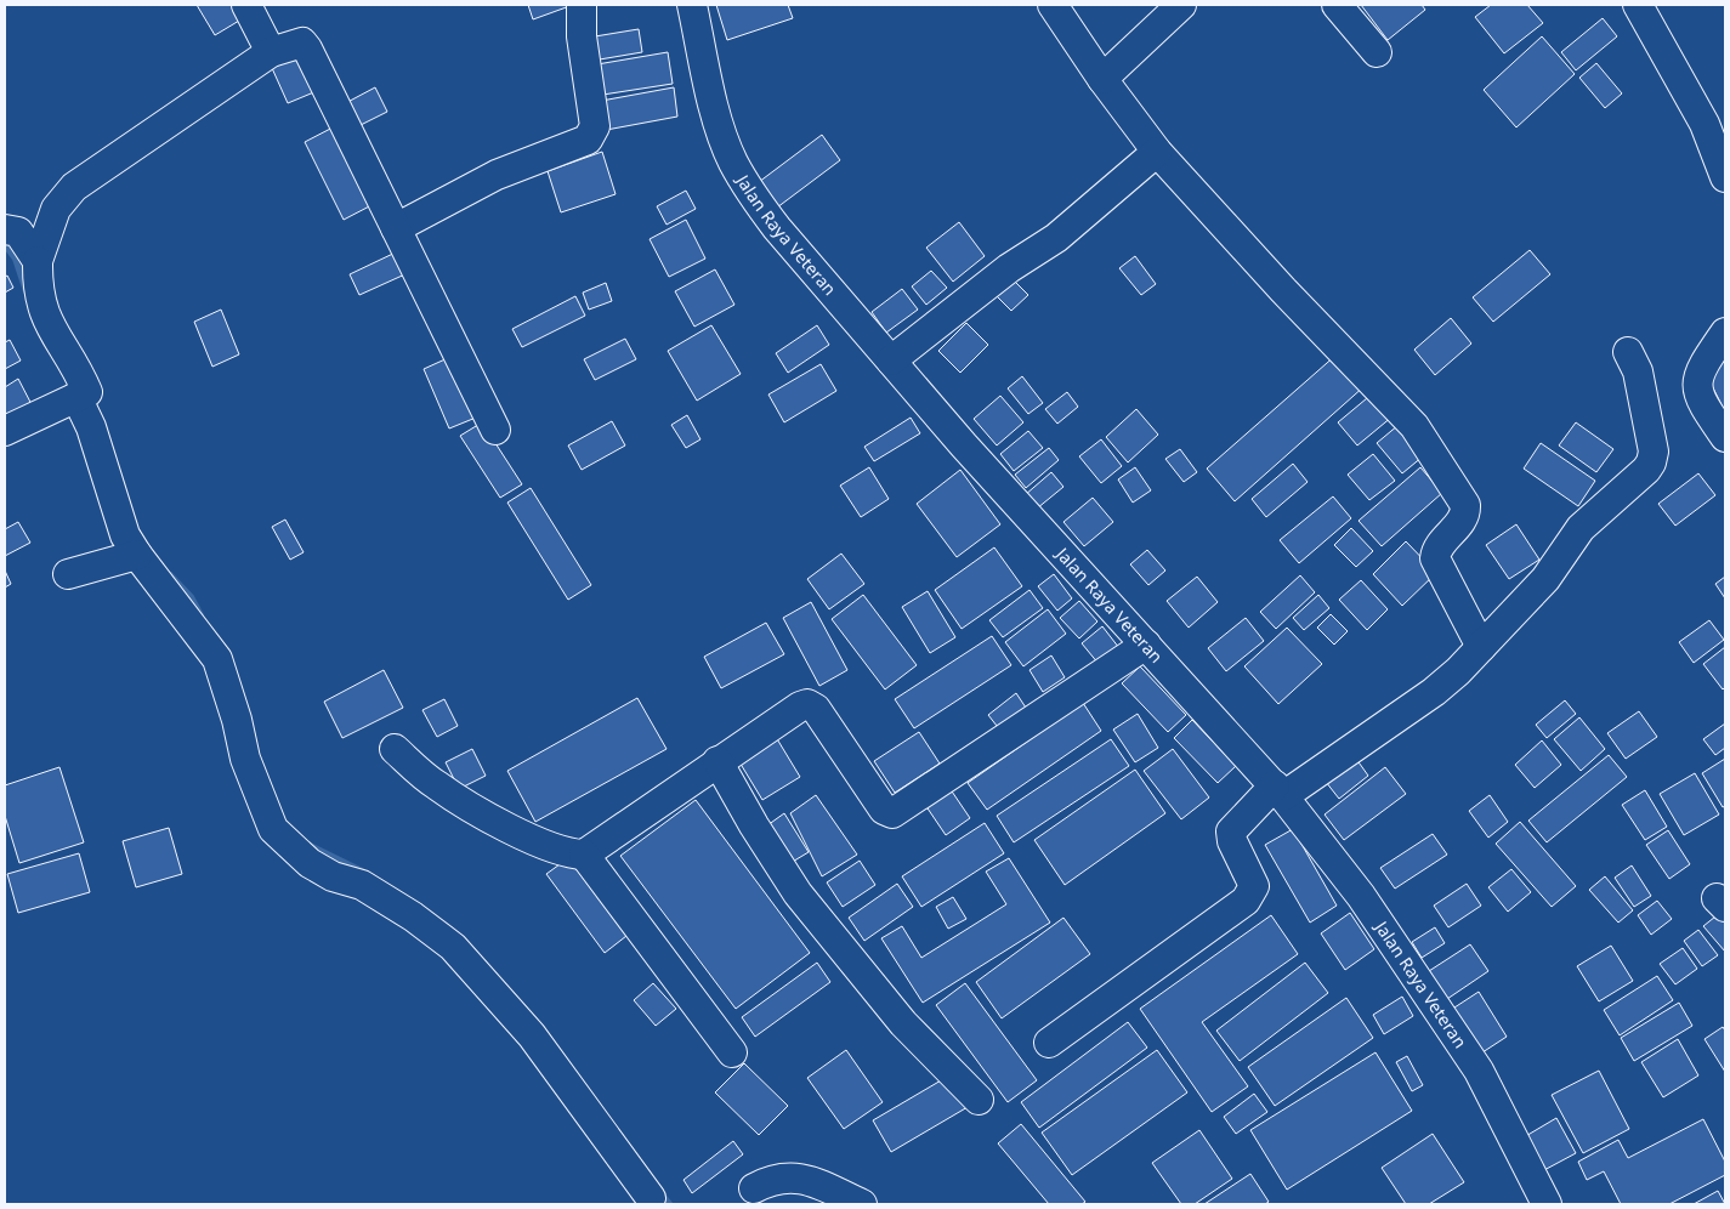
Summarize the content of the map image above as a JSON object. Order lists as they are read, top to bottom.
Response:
{
  "streets": {
    "street": ["Jalan Raya Veteran"]
  }
}
